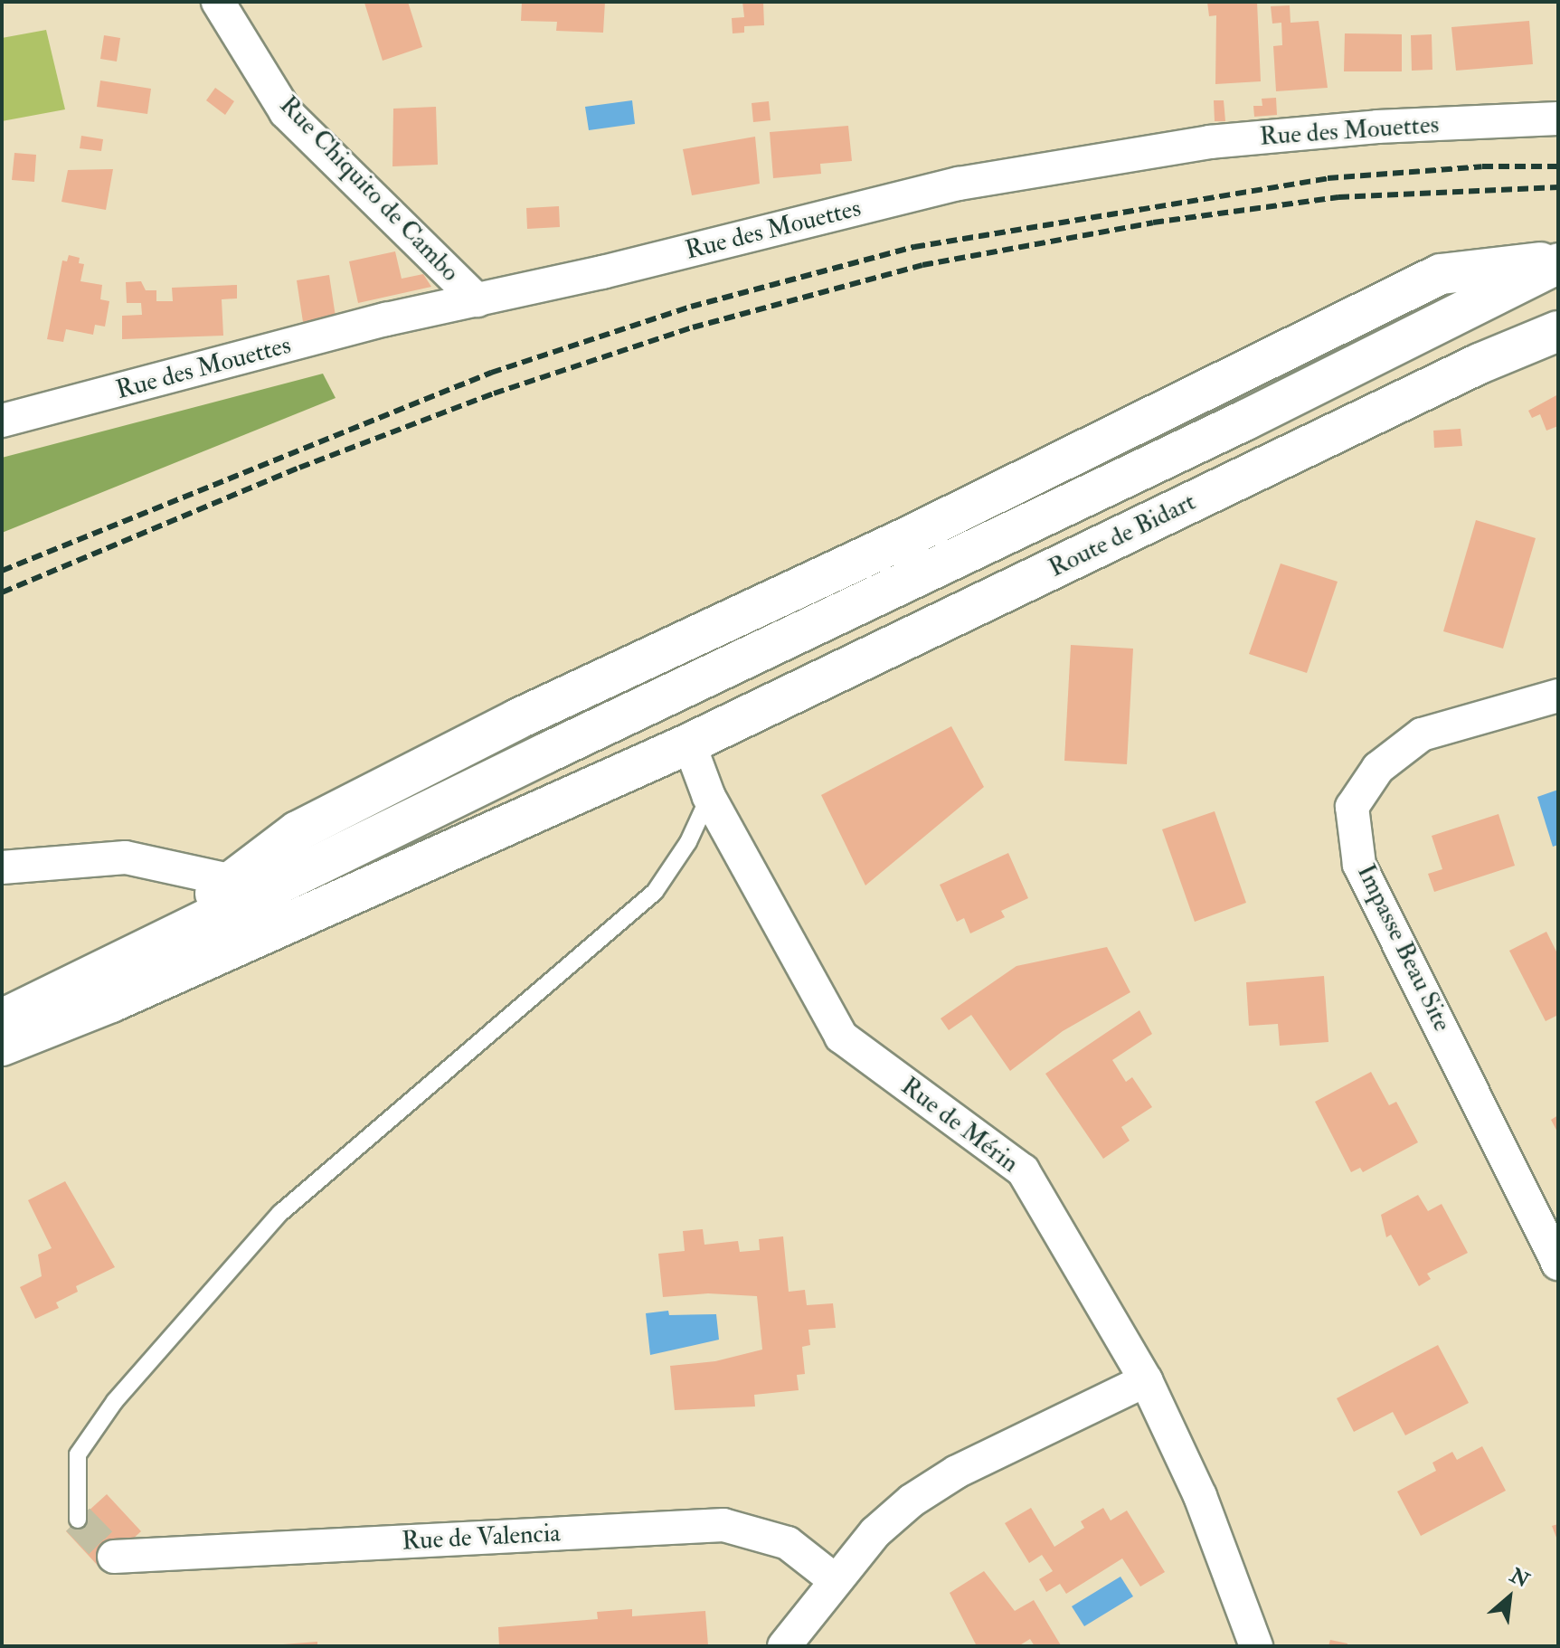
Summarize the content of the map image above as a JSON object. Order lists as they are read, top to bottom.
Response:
{
  "streets": {
    "main road": ["Route de Bidart"],
    "street": [
      "Rue des Mouettes",
      "Rue Chiquito de Cambo",
      "Impasse Beau Site",
      "Rue de Mérin",
      "Rue de Valencia"
    ]
  },
  "crossings": [
    ["Rue des Mouettes", "Rue Chiquito de Cambo"],
    ["Route de Bidart", "Rue de Mérin"]
  ],
  "north": "top right"
}
